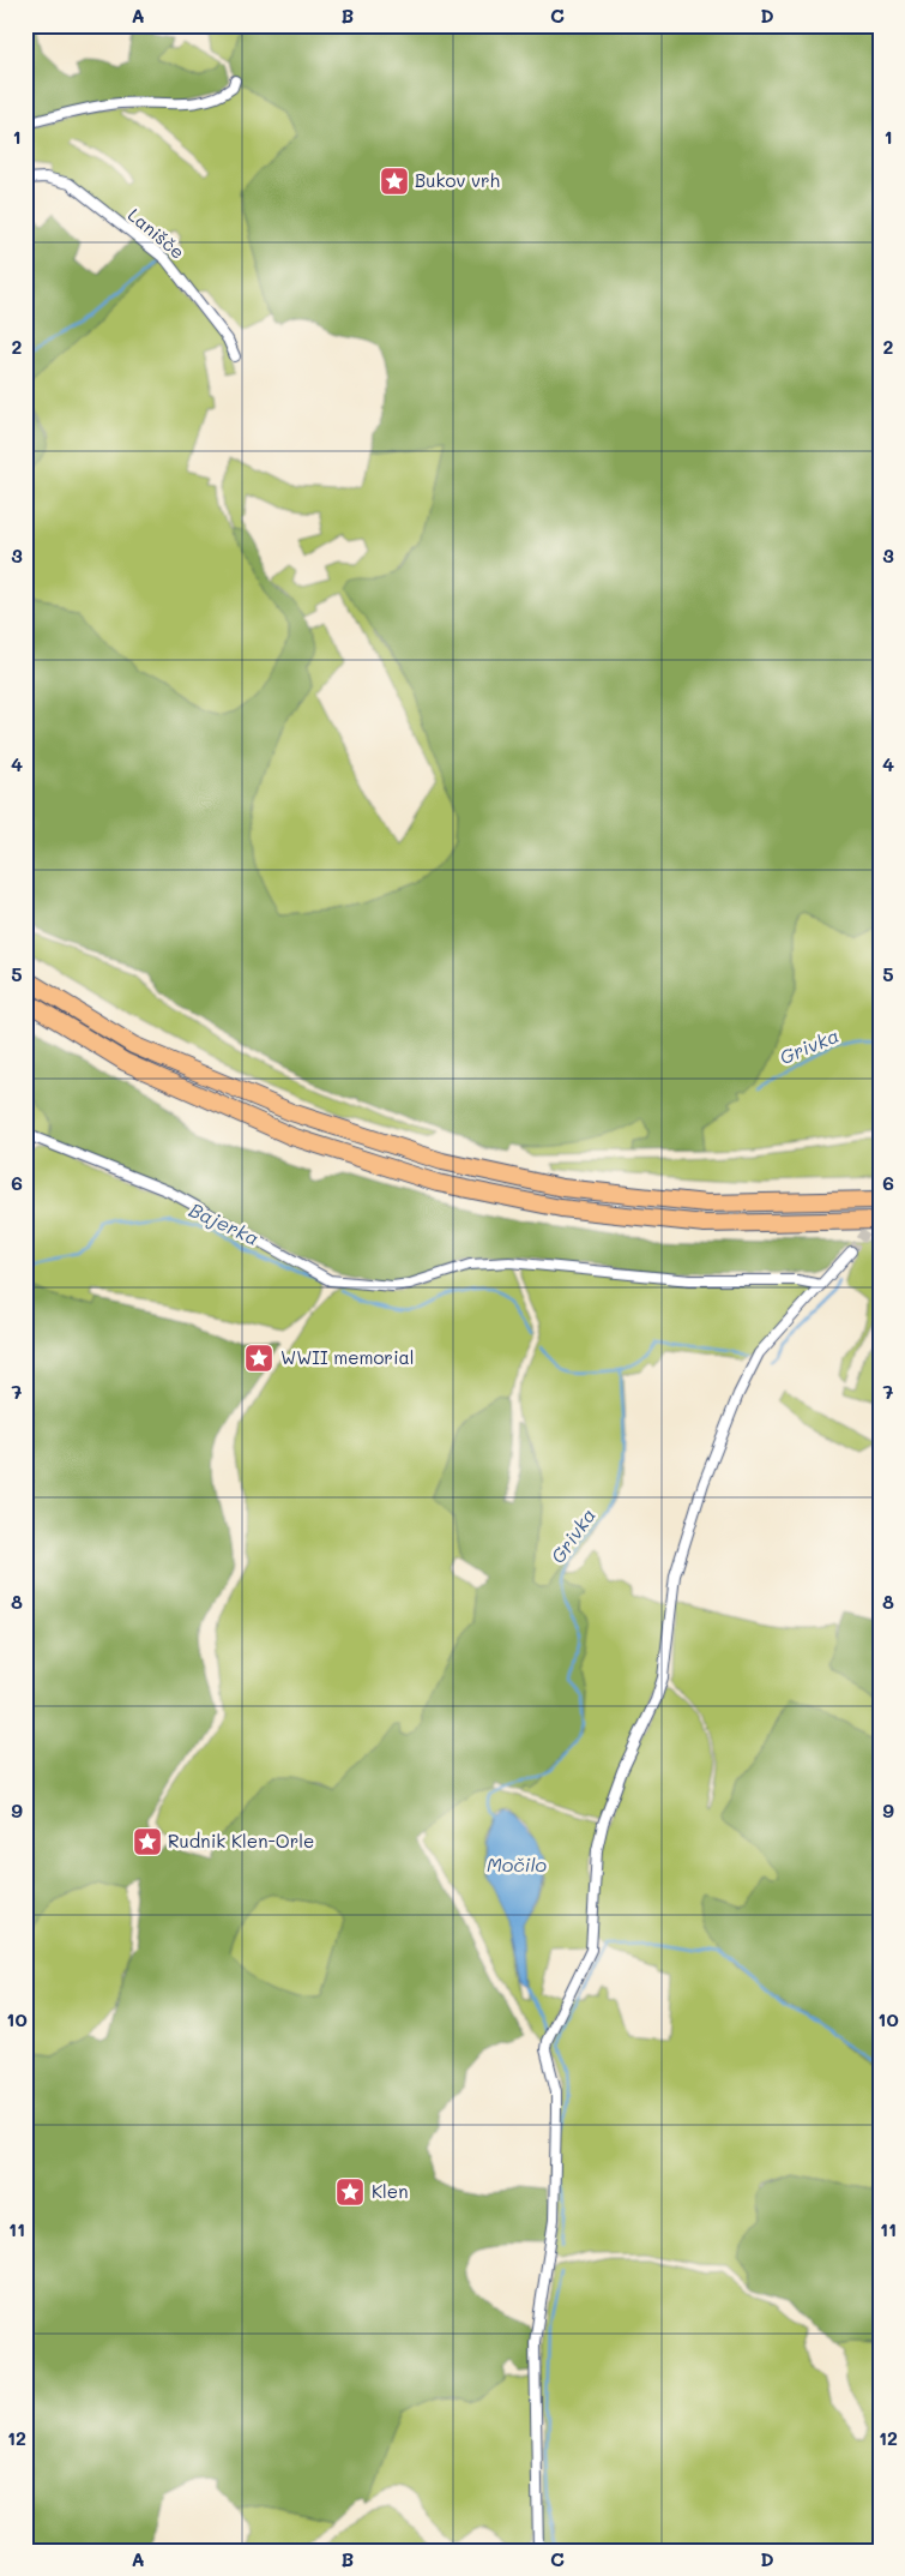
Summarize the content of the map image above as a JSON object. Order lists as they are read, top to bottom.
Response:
{
  "streets": {
    "street": ["Lanišče"]
  },
  "water": ["Grivka", "Bajerka", "Močilo"],
  "places": {
    "place": [
      "Bukov vrh",
      "WWII memorial",
      "Rudnik Klen-Orle",
      "Klen"
    ]
  },
  "grid": {
    "columns": [
      "A",
      "B",
      "C",
      "D"
    ],
    "rows": [
      "1",
      "2",
      "3",
      "4",
      "5",
      "6",
      "7",
      "8",
      "9",
      "10",
      "11",
      "12"
    ]
  }
}
